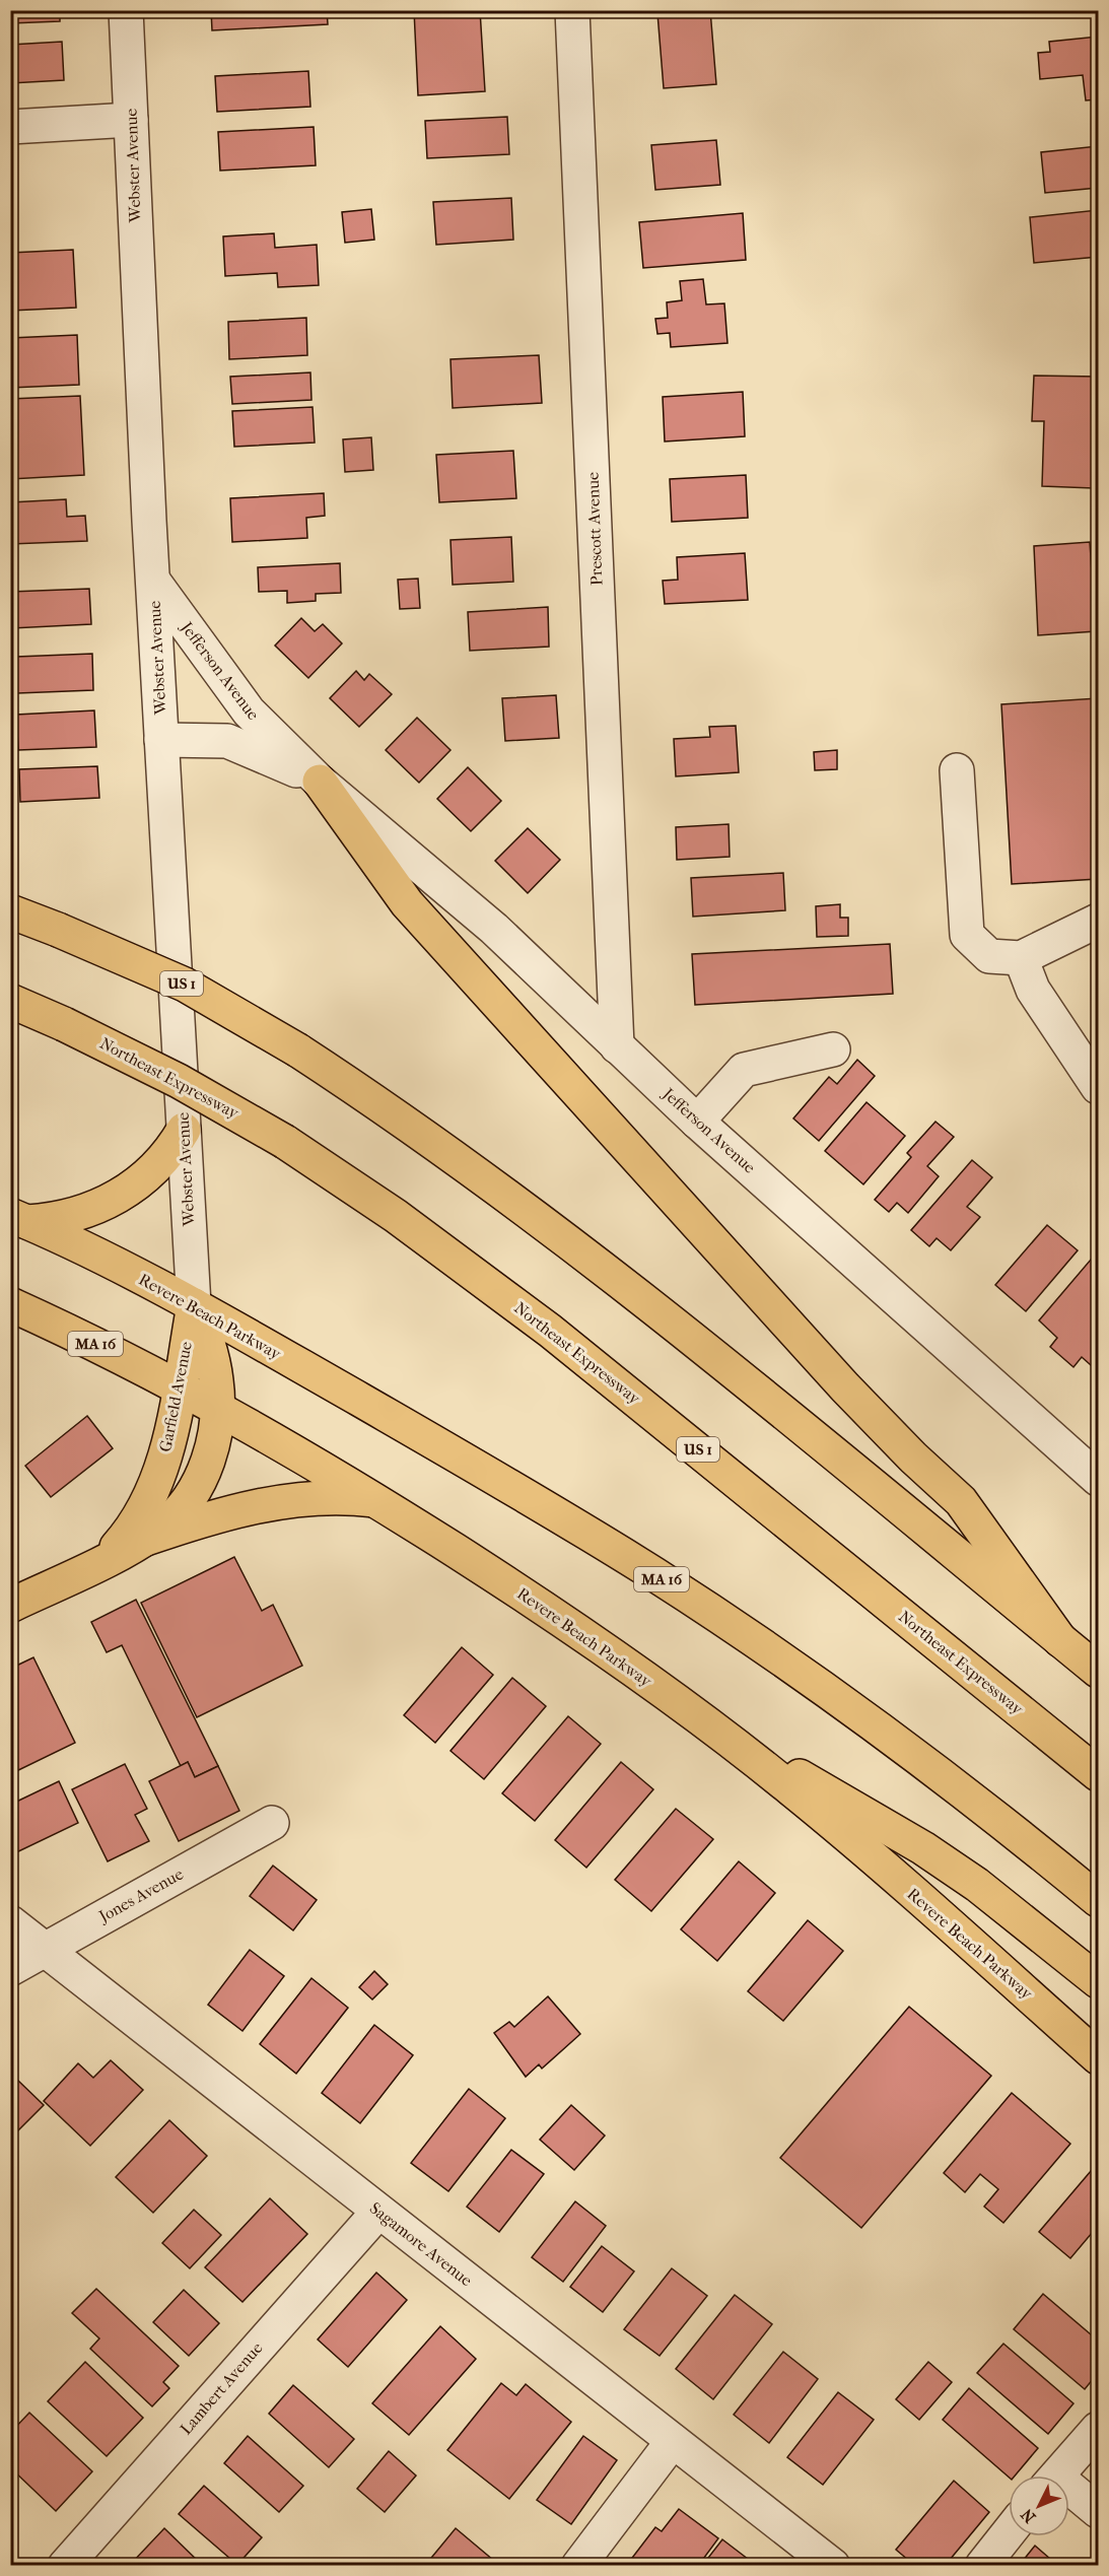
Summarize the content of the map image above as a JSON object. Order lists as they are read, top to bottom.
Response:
{
  "streets": {
    "main road": [
      "US 1",
      "Northeast Expressway",
      "Revere Beach Parkway",
      "MA 16",
      "Garfield Avenue"
    ],
    "street": [
      "Webster Avenue",
      "Prescott Avenue",
      "Jefferson Avenue",
      "Jones Avenue",
      "Sagamore Avenue",
      "Lambert Avenue"
    ]
  },
  "crossings": [
    ["Webster Avenue", "Jefferson Avenue"],
    ["Webster Avenue", "Revere Beach Parkway"],
    ["Webster Avenue", "Garfield Avenue"],
    ["Prescott Avenue", "Jefferson Avenue"],
    ["Revere Beach Parkway", "Garfield Avenue"],
    ["Jones Avenue", "Sagamore Avenue"],
    ["Sagamore Avenue", "Lambert Avenue"]
  ],
  "north": "bottom left"
}
